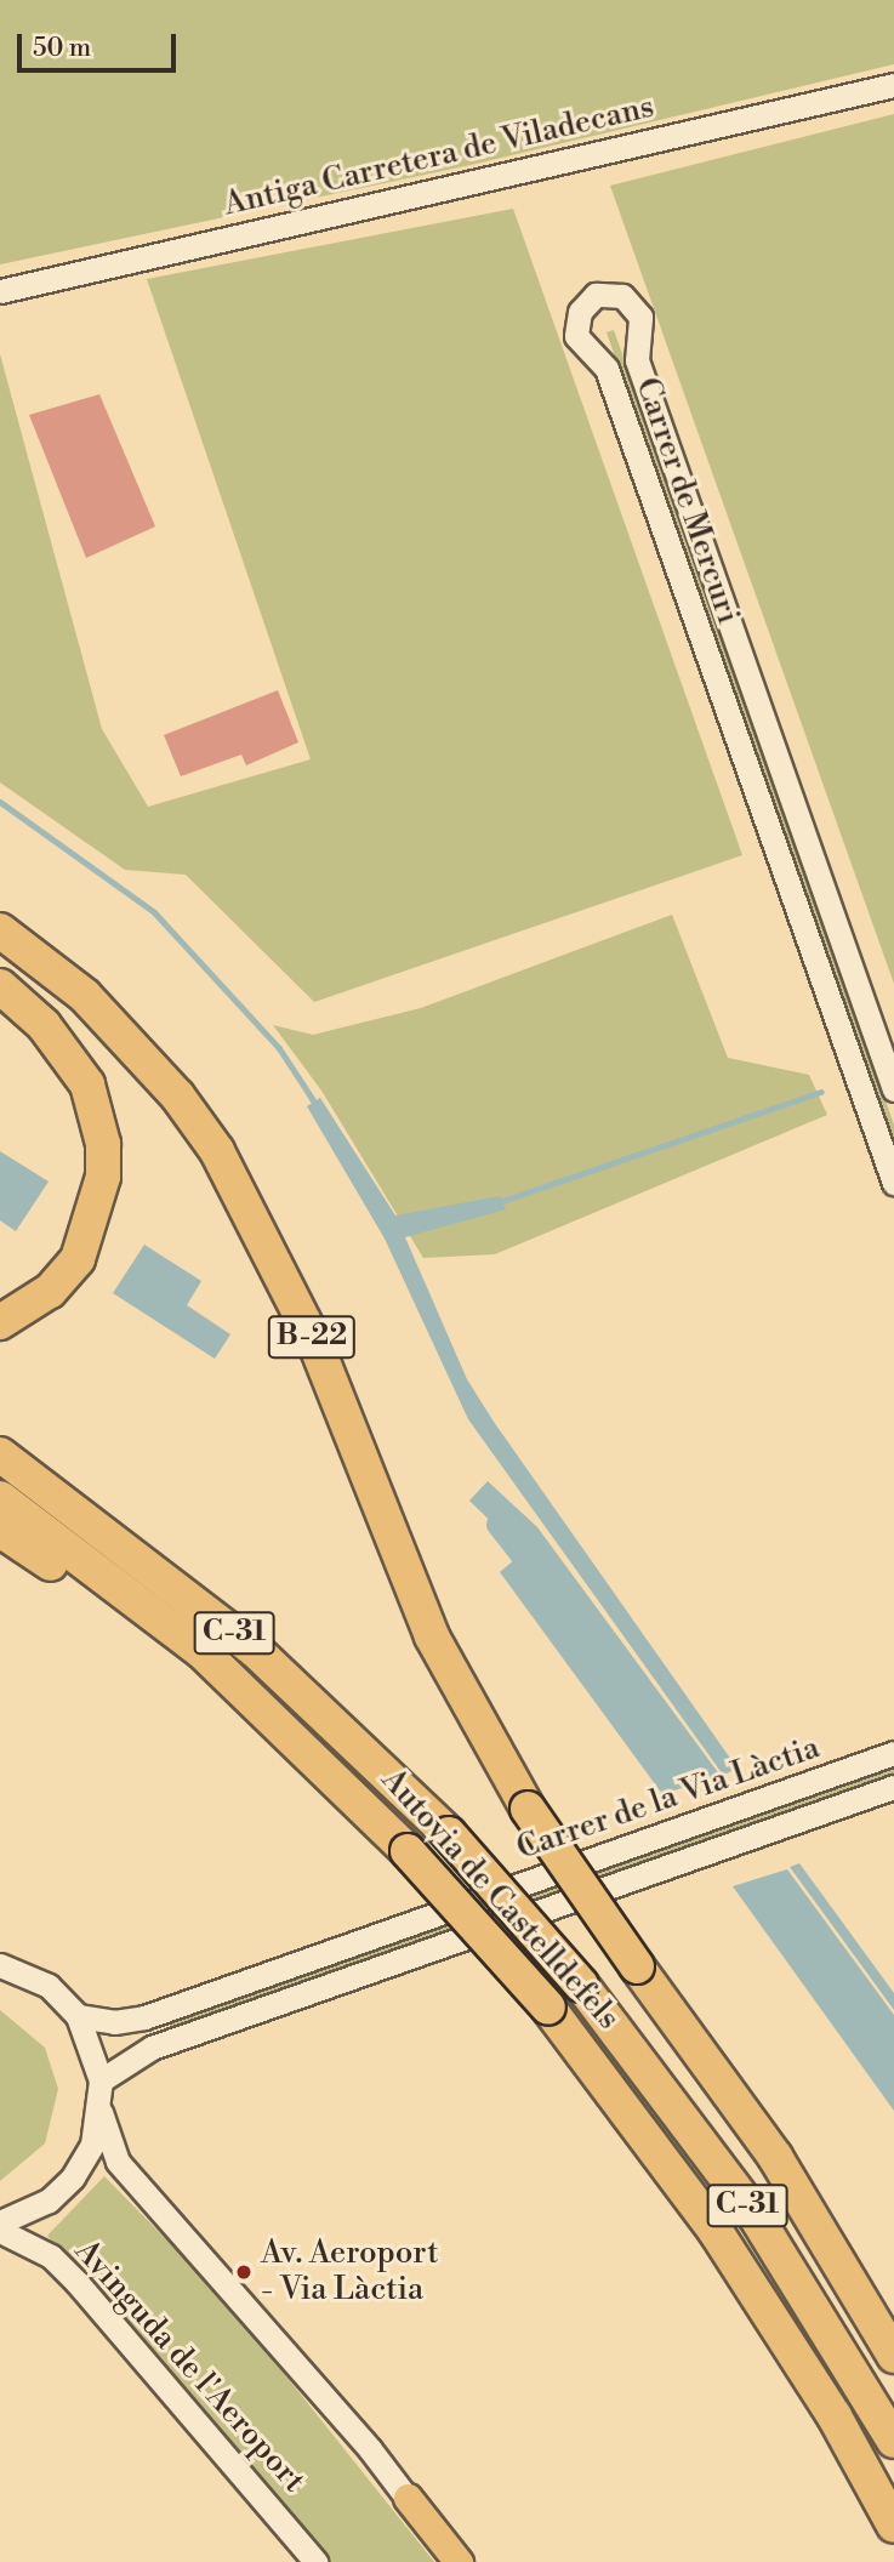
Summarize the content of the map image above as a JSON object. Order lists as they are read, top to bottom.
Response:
{
  "streets": {
    "highway": ["B-22", "C-31", "Autovia de Castelldefels"],
    "street": [
      "Antiga Carretera de Viladecans",
      "Carrer de Mercuri",
      "Carrer de la Via Làctia",
      "Avinguda de l'Aeroport"
    ]
  },
  "places": ["Av. Aeroport - Via Làctia"],
  "scale_bar": "50 m"
}
